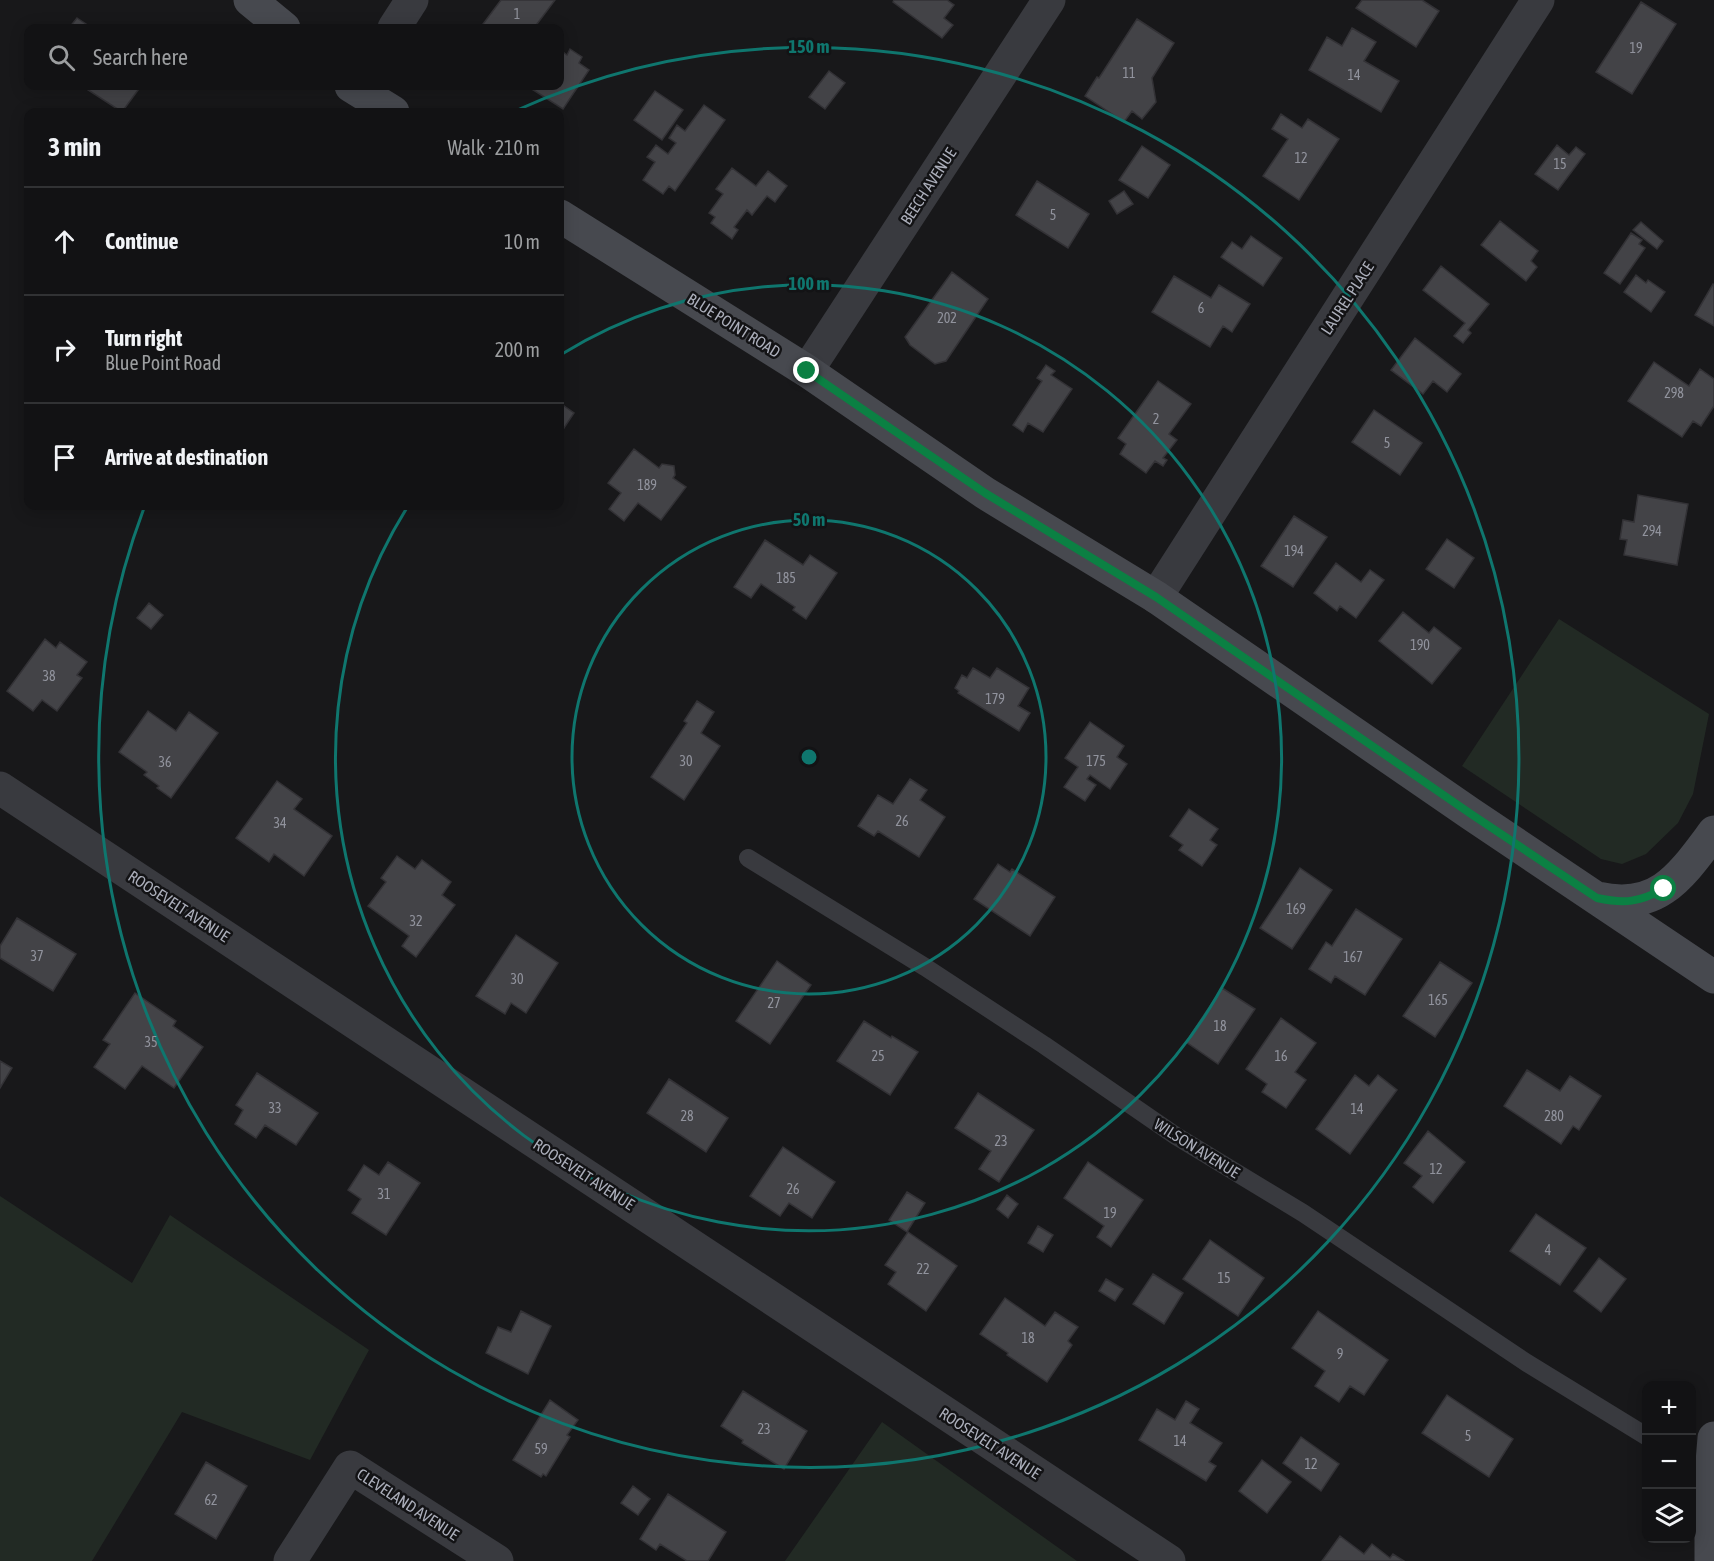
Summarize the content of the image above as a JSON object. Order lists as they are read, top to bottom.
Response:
{
  "streets": {
    "street": [
      "BEECH AVENUE",
      "LAUREL PLACE",
      "BLUE POINT ROAD",
      "ROOSEVELT AVENUE",
      "CLEVELAND AVENUE"
    ],
    "lane": ["WILSON AVENUE"]
  },
  "crossings": [
    ["BEECH AVENUE", "BLUE POINT ROAD"],
    ["LAUREL PLACE", "BLUE POINT ROAD"]
  ],
  "house_numbers": [
    "1",
    "19",
    "11",
    "14",
    "12",
    "15",
    "5",
    "6",
    "202",
    "298",
    "2",
    "5",
    "189",
    "294",
    "194",
    "185",
    "190",
    "38",
    "179",
    "30",
    "175",
    "36",
    "26",
    "34",
    "169",
    "32",
    "37",
    "167",
    "30",
    "165",
    "27",
    "18",
    "35",
    "25",
    "16",
    "33",
    "14",
    "28",
    "280",
    "23",
    "12",
    "26",
    "31",
    "19",
    "4",
    "22",
    "15",
    "18",
    "9",
    "23",
    "5",
    "14",
    "59",
    "12",
    "62"
  ],
  "page": {
    "search": "Search here",
    "heading": ["3 min", "Walk · 210 m"],
    "list": [
      ["Continue", "10 m"],
      ["Turn right", "Blue Point Road", "200 m"],
      "Arrive at destination"
    ],
    "map_buttons": ["+", "−"]
  },
  "rings": ["150 m", "100 m", "50 m"]
}
